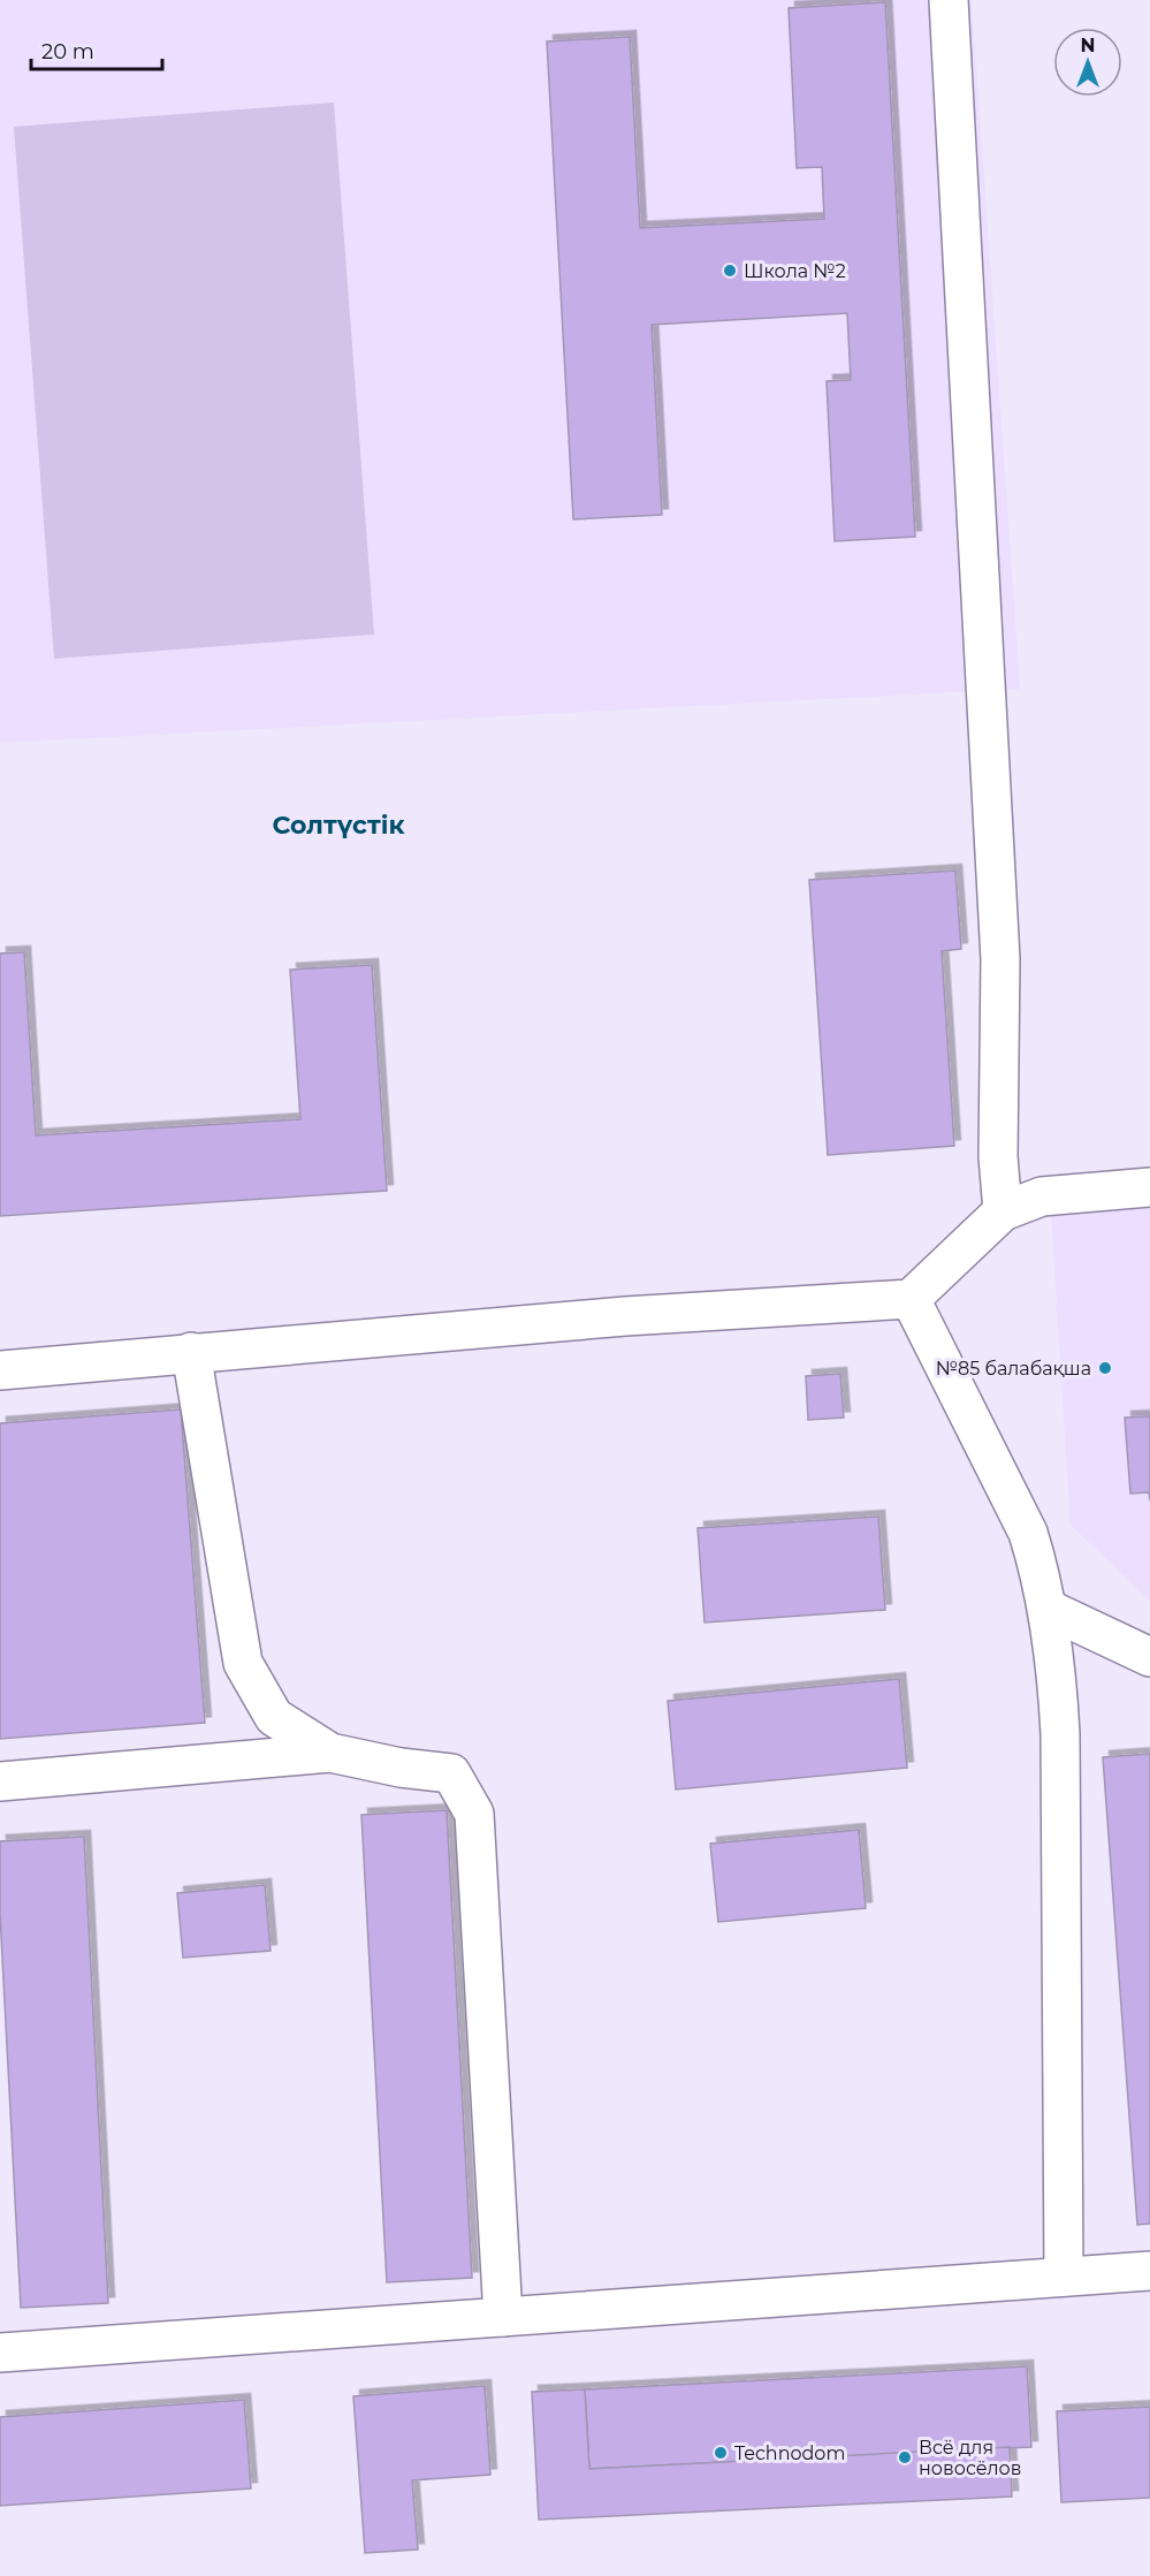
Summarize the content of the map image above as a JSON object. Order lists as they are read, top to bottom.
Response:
{
  "districts": ["Солтүстік"],
  "places": [
    "Школа №2",
    "№85 балабақша",
    "Technodom",
    "Всё для новосёлов"
  ],
  "scale_bar": "20 m",
  "north": "top"
}
